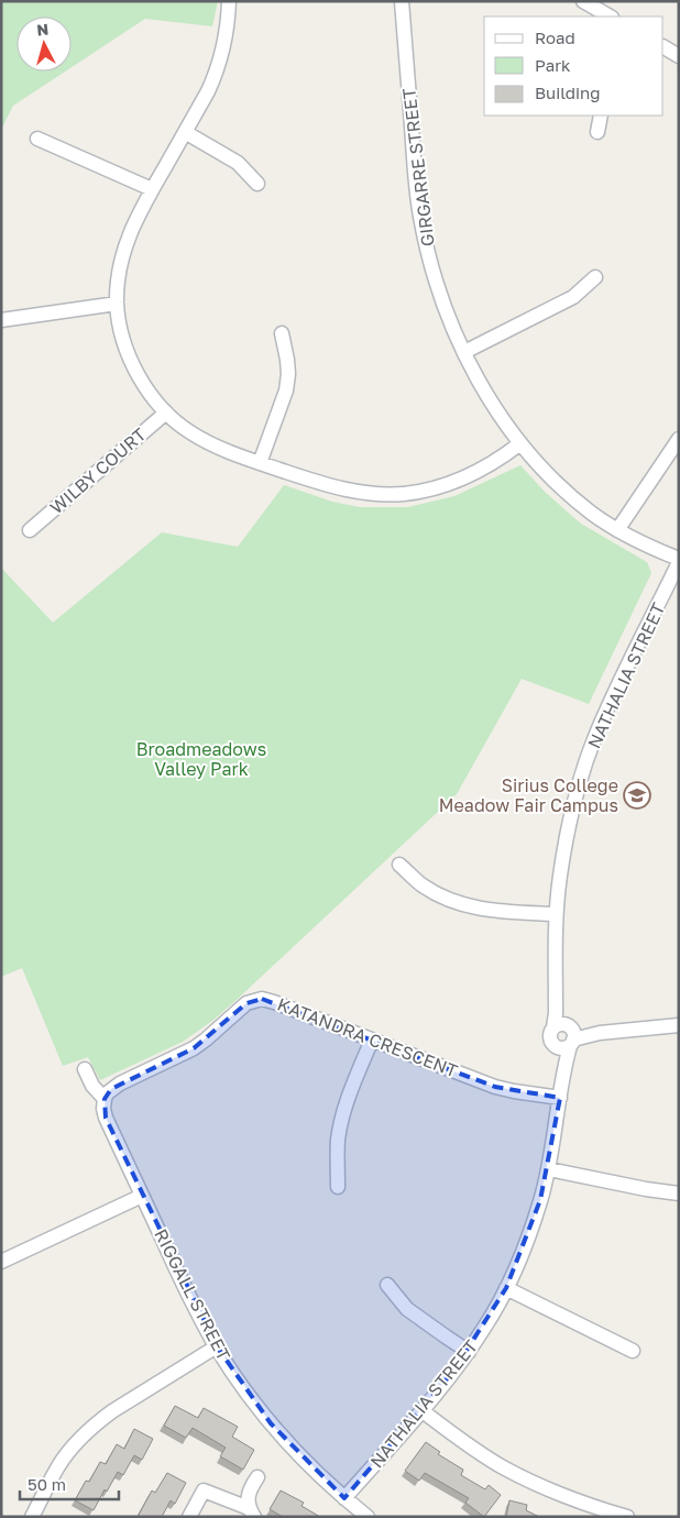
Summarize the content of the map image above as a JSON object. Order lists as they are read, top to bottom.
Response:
{
  "streets": {
    "street": [
      "GIRGARRE STREET",
      "WILBY COURT",
      "NATHALIA STREET",
      "KATANDRA CRESCENT",
      "RIGGALL STREET"
    ]
  },
  "crossings": [
    ["GIRGARRE STREET", "NATHALIA STREET"],
    ["NATHALIA STREET", "KATANDRA CRESCENT"],
    ["NATHALIA STREET", "RIGGALL STREET"],
    ["KATANDRA CRESCENT", "RIGGALL STREET"]
  ],
  "parks": ["Broadmeadows Valley Park"],
  "places": {
    "school or university": ["Sirius College Meadow Fair Campus"]
  },
  "legend": ["Road", "Park", "Building"],
  "scale_bar": "50 m",
  "north": "top"
}
